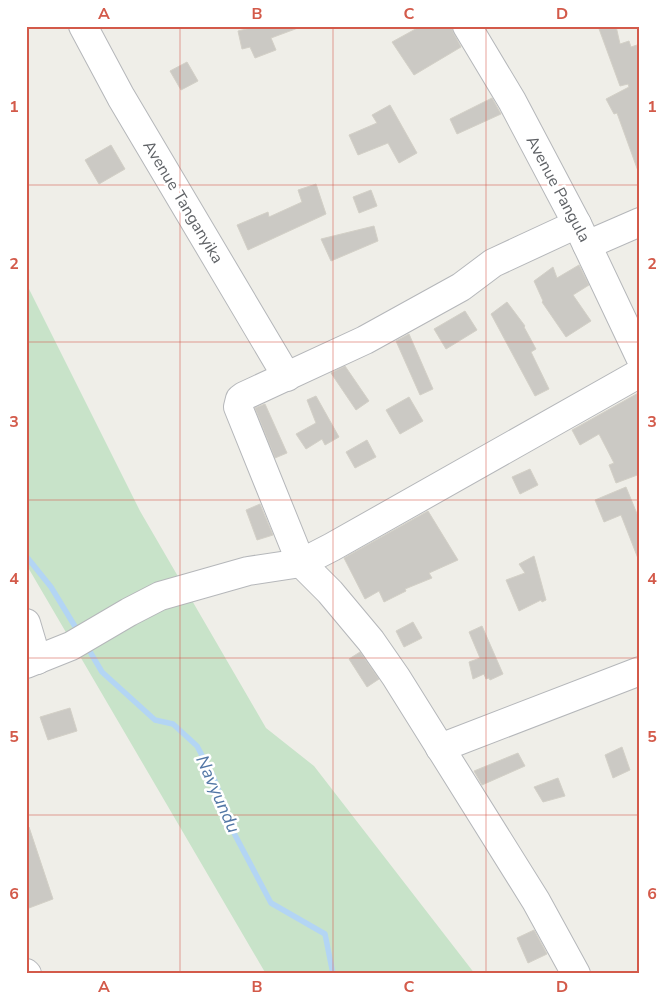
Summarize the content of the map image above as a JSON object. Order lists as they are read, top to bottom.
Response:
{
  "streets": {
    "street": ["Avenue Pangula", "Avenue Tanganyika"]
  },
  "water": ["Navyundu"],
  "grid": {
    "columns": [
      "A",
      "B",
      "C",
      "D"
    ],
    "rows": [
      "1",
      "2",
      "3",
      "4",
      "5",
      "6"
    ]
  }
}
